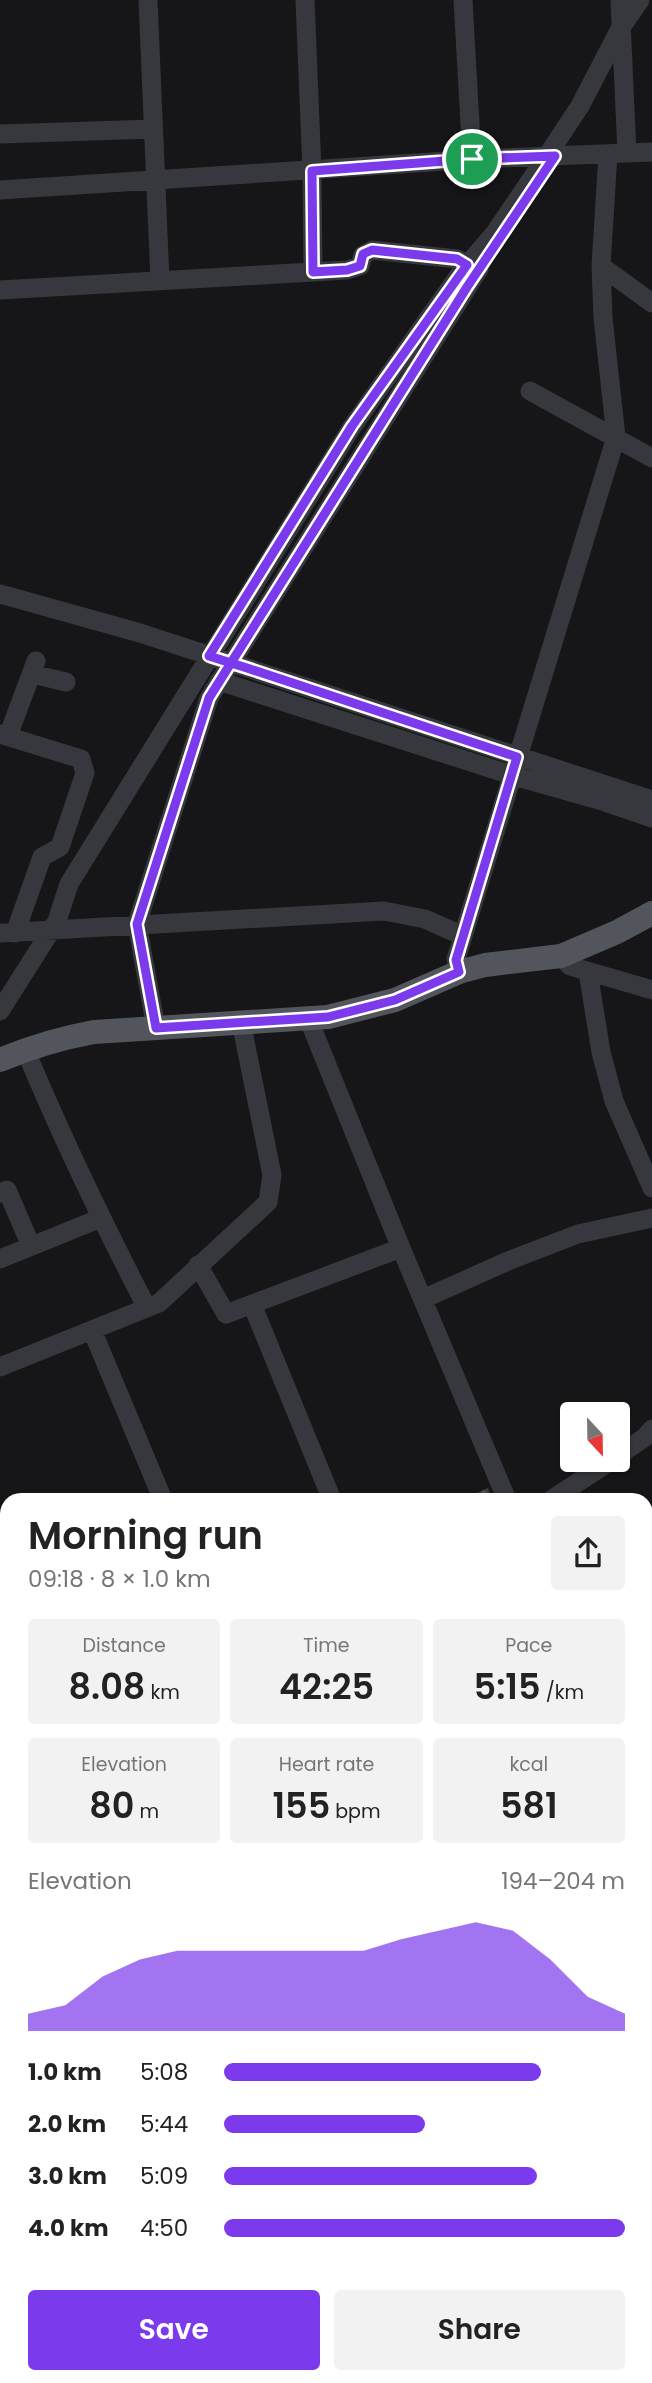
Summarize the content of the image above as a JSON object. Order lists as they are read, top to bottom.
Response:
{
  "north": "bottom",
  "page": {
    "heading": ["Morning run", "09:18 · 8 × 1.0 km"],
    "stats": [
      ["Distance", "8.08 km"],
      ["Time", "42:25"],
      ["Pace", "5:15 /km"],
      ["Elevation", "80 m"],
      ["Heart rate", "155 bpm"],
      ["kcal", "581"]
    ],
    "chart": ["Elevation", "194–204 m"],
    "list": [
      {
        "name": "1.0 km",
        "note": "5:08"
      },
      {
        "name": "2.0 km",
        "note": "5:44"
      },
      {
        "name": "3.0 km",
        "note": "5:09"
      },
      {
        "name": "4.0 km",
        "note": "4:50"
      }
    ],
    "buttons": ["Save", "Share"]
  }
}
